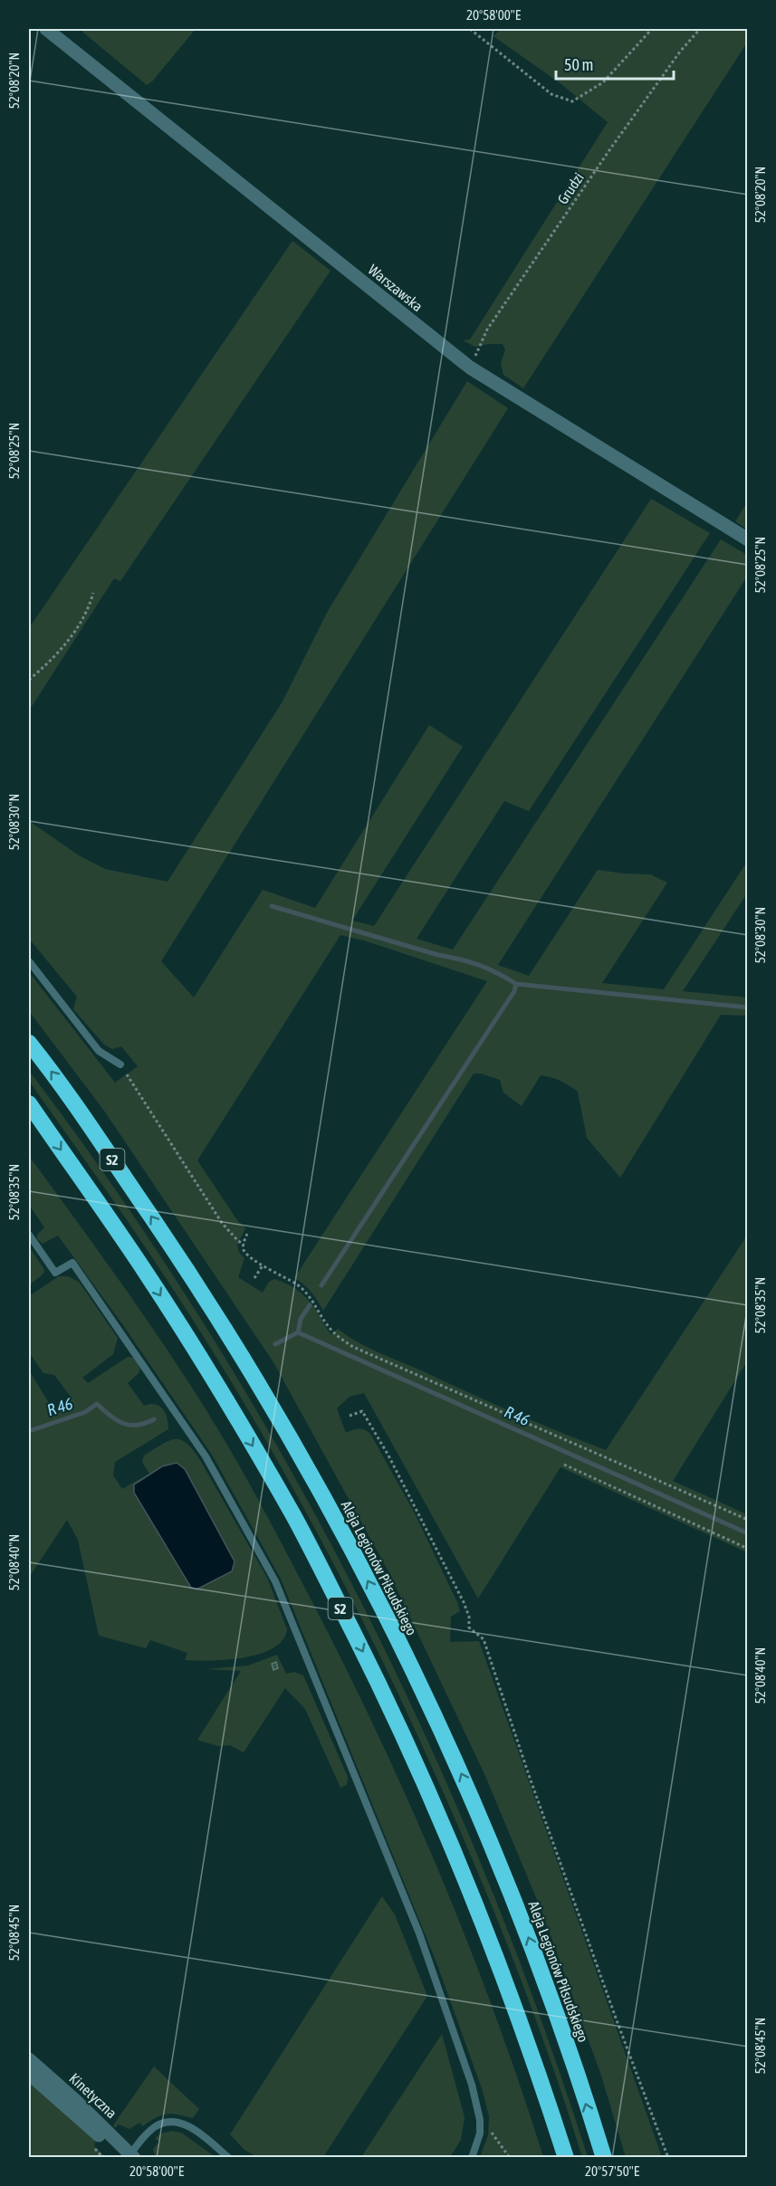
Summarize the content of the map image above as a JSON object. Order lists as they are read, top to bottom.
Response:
{
  "streets": {
    "highway": ["S2", "Aleja Legionów Piłsudskiego"],
    "street": ["Warszawska", "Kinetyczna"],
    "path": ["Grudzi"]
  },
  "crossings": [
    ["Grudzi", "Warszawska"]
  ],
  "water": ["R 46"],
  "scale_bar": "50 m",
  "coordinates": [
    "20°58'00\"E",
    "52°08'20\"N",
    "52°08'25\"N",
    "52°08'30\"N",
    "52°08'35\"N",
    "52°08'40\"N",
    "52°08'45\"N",
    "20°57'50\"E"
  ]
}
